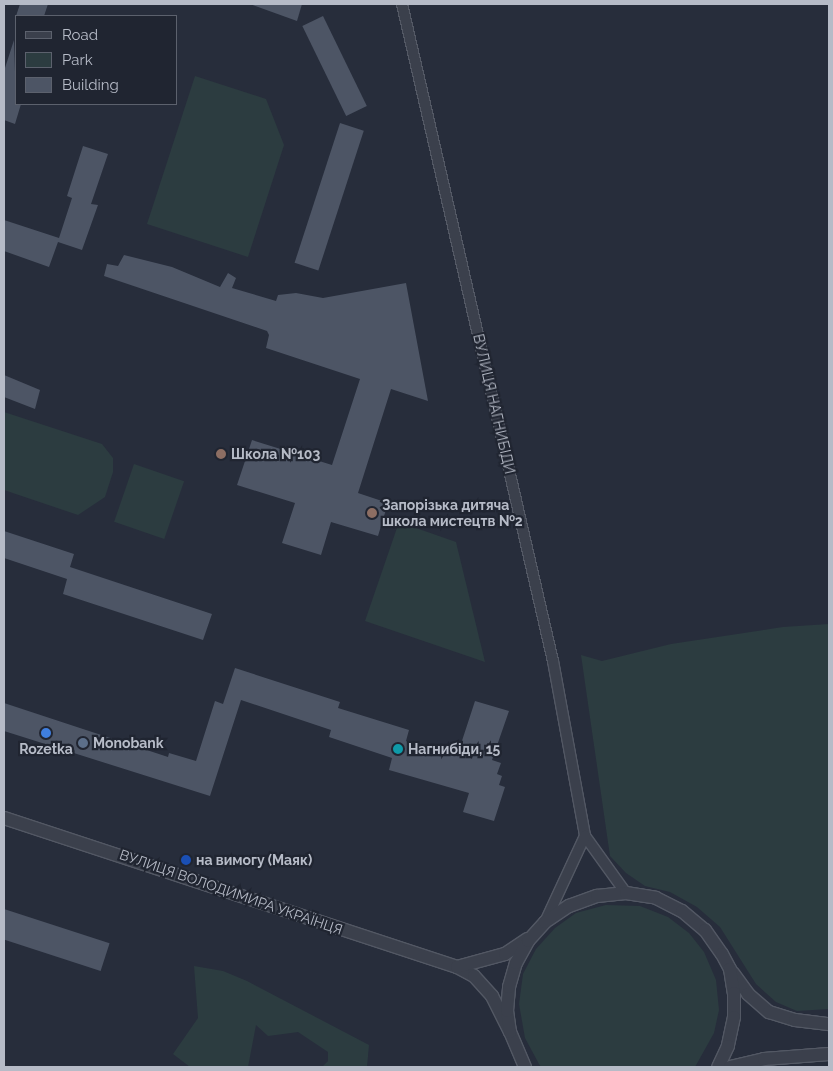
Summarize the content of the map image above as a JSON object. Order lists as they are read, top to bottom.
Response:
{
  "streets": {
    "street": ["ВУЛИЦЯ НАГНИБІДИ", "ВУЛИЦЯ ВОЛОДИМИРА УКРАЇНЦЯ"]
  },
  "crossings": [
    ["ВУЛИЦЯ НАГНИБІДИ", "ВУЛИЦЯ ВОЛОДИМИРА УКРАЇНЦЯ"]
  ],
  "places": [
    "Школа №103",
    "Запорізька дитяча школа мистецтв №2",
    "Rozetka",
    "Monobank",
    "Нагнибіди, 15",
    "на вимогу (Маяк)"
  ],
  "legend": ["Road", "Park", "Building"]
}
